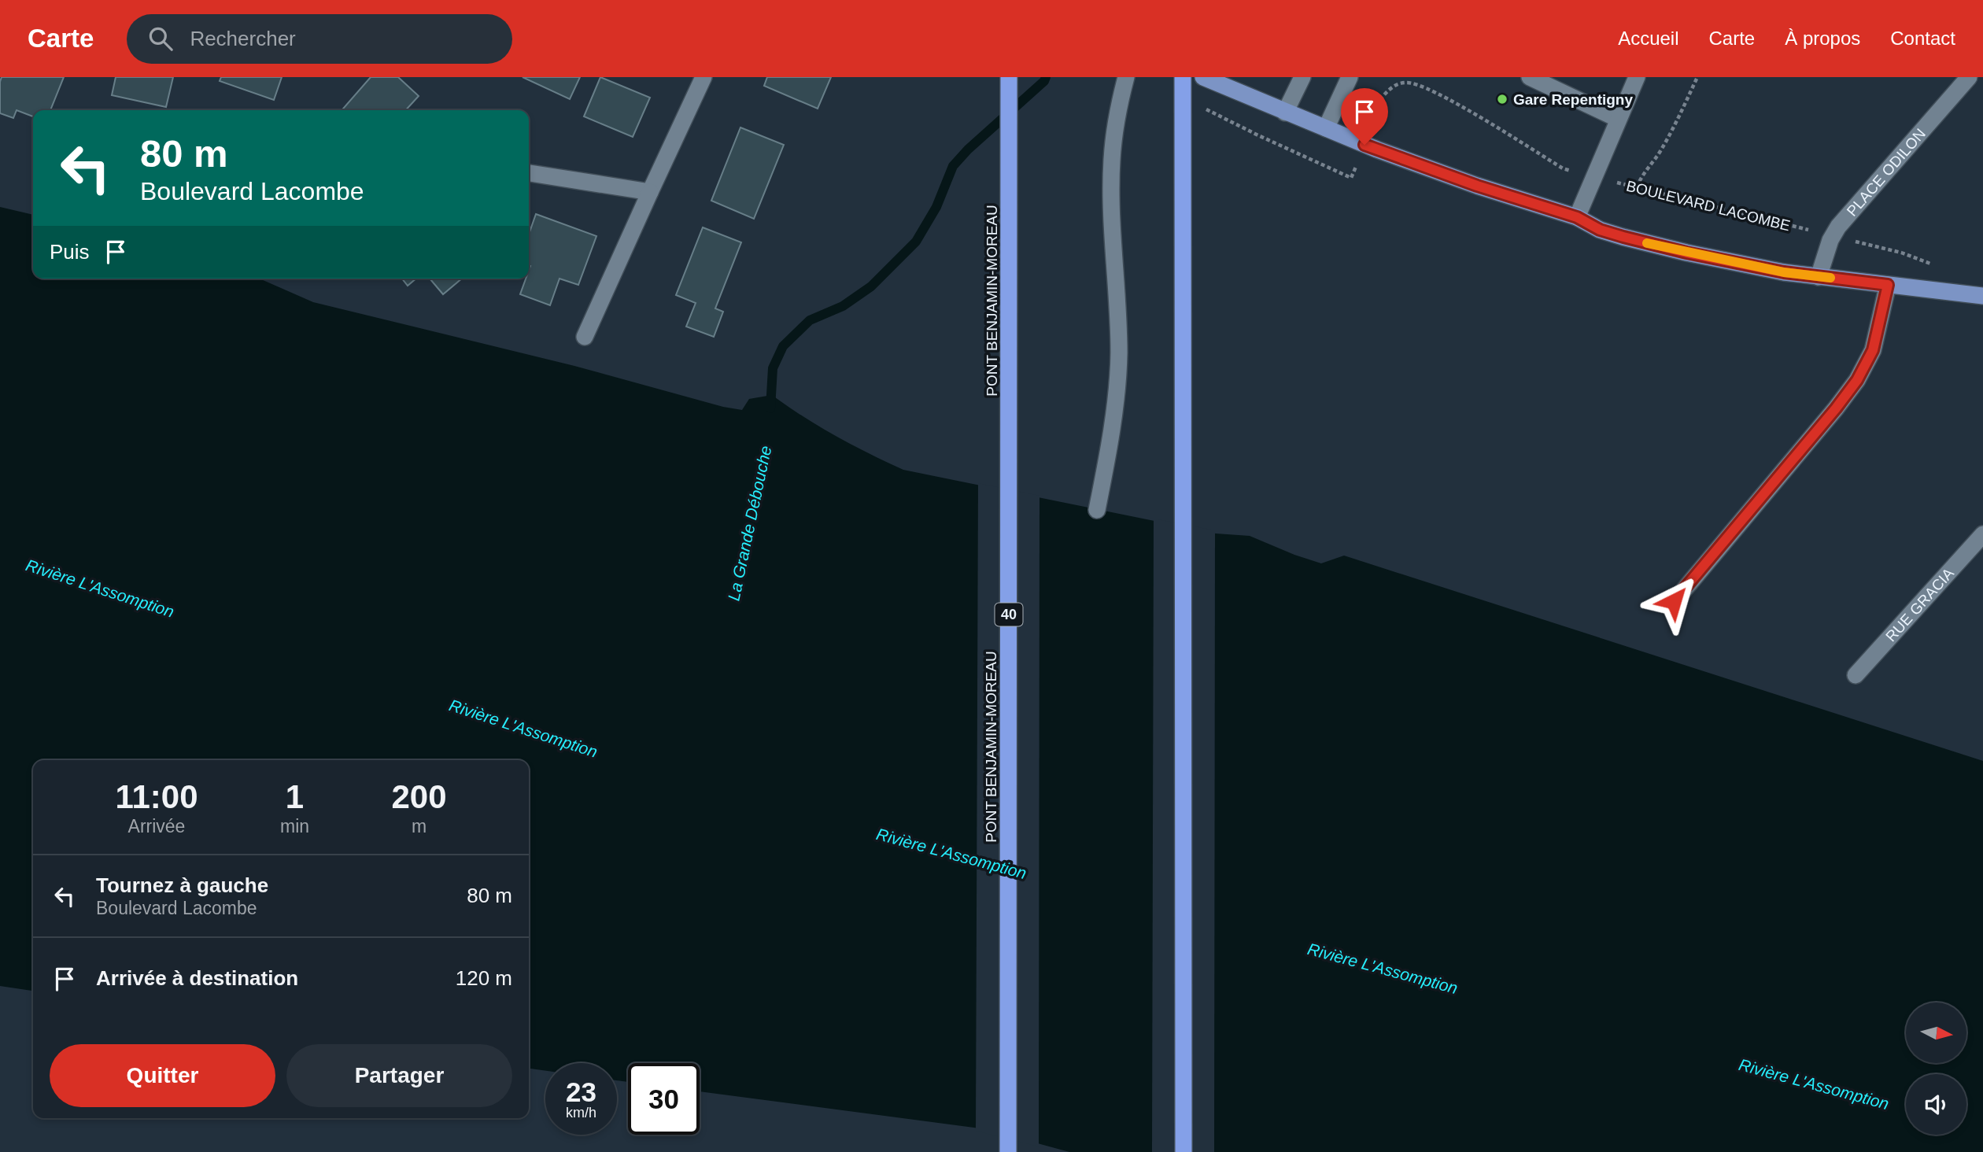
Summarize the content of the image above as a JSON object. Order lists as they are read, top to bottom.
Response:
{
  "streets": {
    "highway": ["PONT BENJAMIN-MOREAU", "40"],
    "street": ["PLACE ODILON", "RUE GRACIA"],
    "path": ["BOULEVARD LACOMBE"]
  },
  "water": ["La Grande Débouche", "Rivière L'Assomption"],
  "places": ["Gare Repentigny"],
  "north": "right",
  "page": {
    "header": "Carte",
    "search": "Rechercher",
    "nav": [
      "Accueil",
      "Carte",
      "À propos",
      "Contact"
    ],
    "turn": ["80 m", "Boulevard Lacombe"],
    "then": "Puis",
    "eta": [
      "11:00",
      "Arrivée",
      "1",
      "min",
      "200",
      "m"
    ],
    "list": [
      {
        "name": "Tournez à gauche",
        "note": "Boulevard Lacombe",
        "value": "80 m"
      },
      {
        "name": "Arrivée à destination",
        "value": "120 m"
      }
    ],
    "buttons": ["Quitter", "Partager"],
    "speed": "23 km/h",
    "limit": "30"
  }
}
